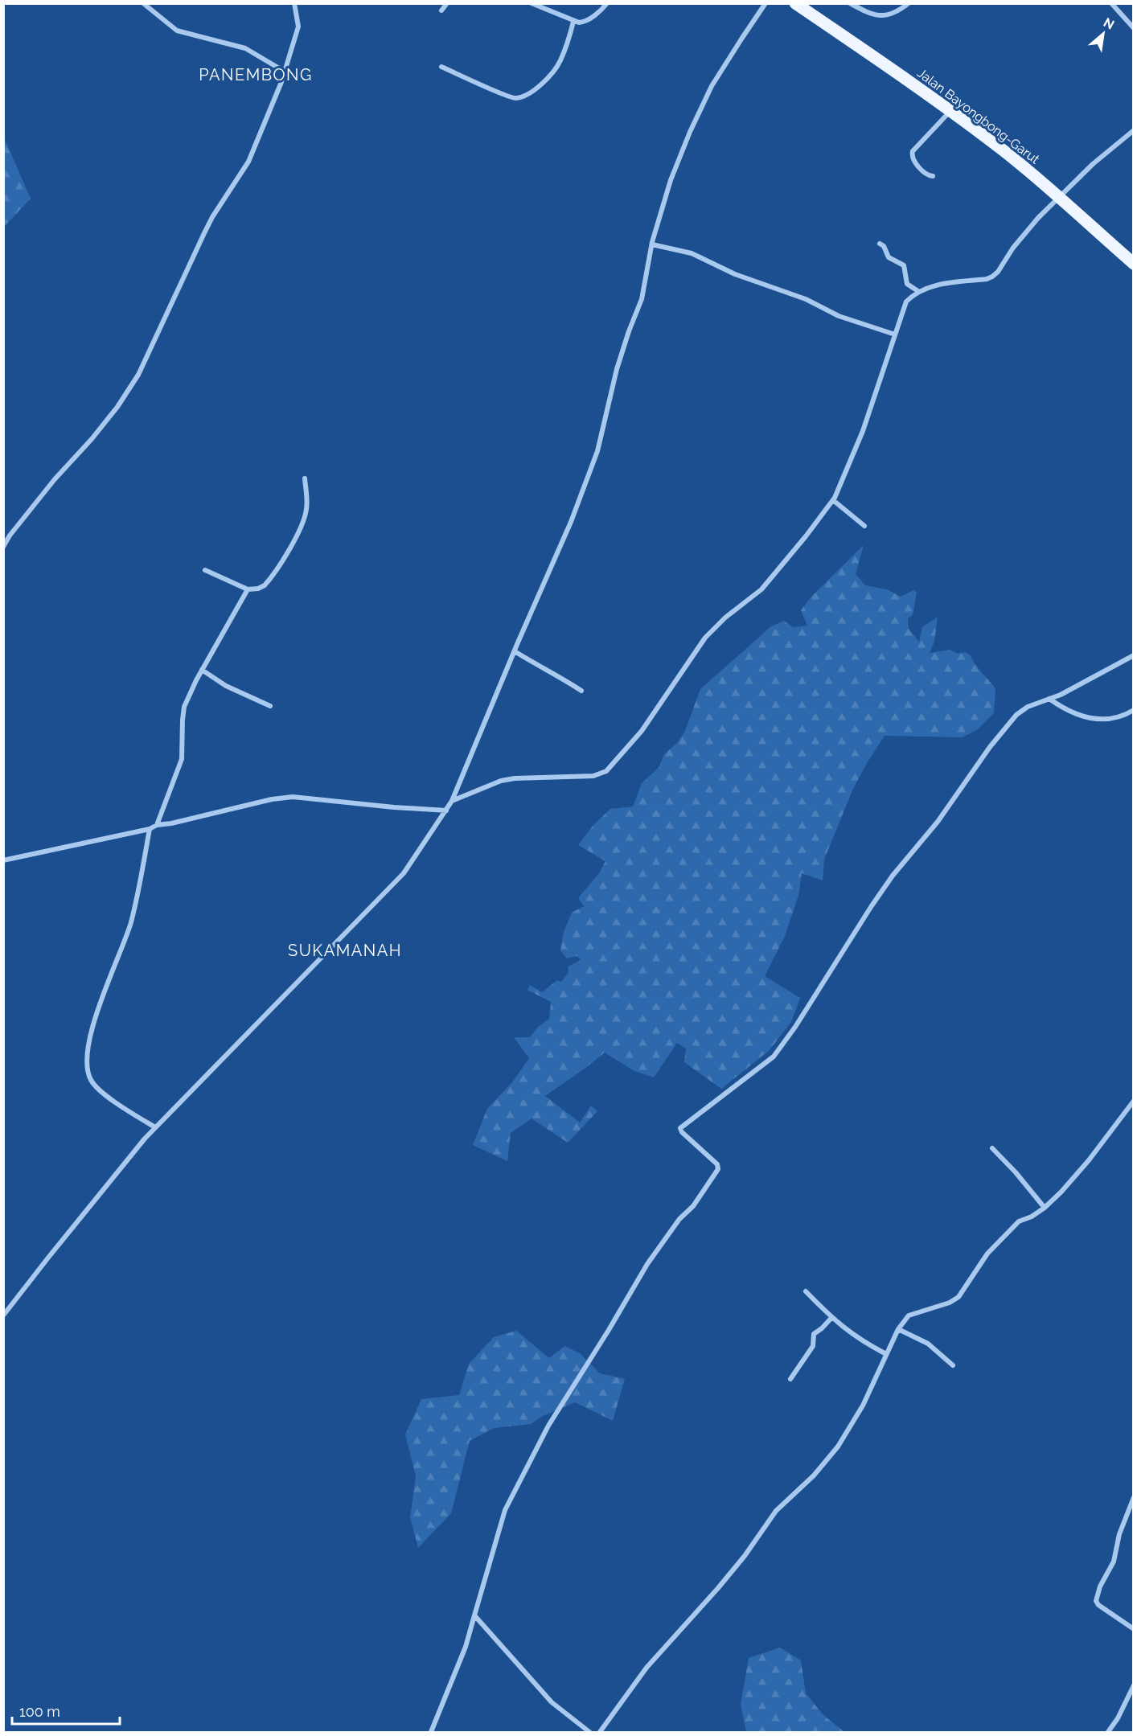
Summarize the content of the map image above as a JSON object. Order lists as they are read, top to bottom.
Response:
{
  "streets": {
    "main road": ["Jalan Bayongbong-Garut"]
  },
  "districts": ["PANEMBONG", "SUKAMANAH"],
  "scale_bar": "100 m",
  "north": "top right"
}
